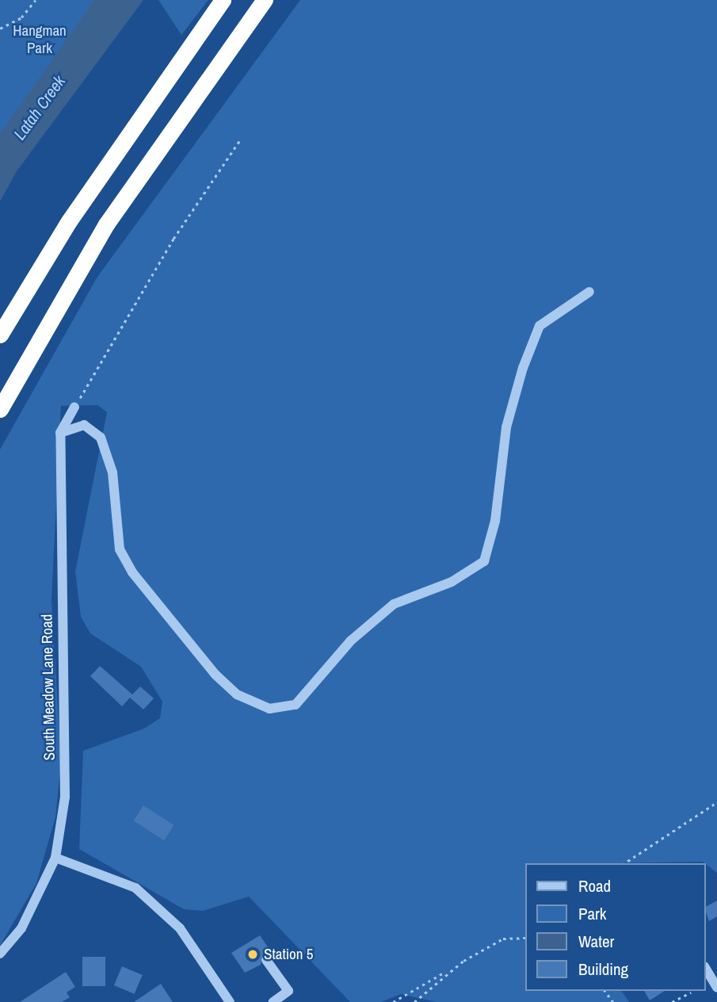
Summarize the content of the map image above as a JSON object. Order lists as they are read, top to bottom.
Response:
{
  "streets": {
    "street": ["South Meadow Lane Road"]
  },
  "water": ["Latah Creek"],
  "parks": ["Hangman Park"],
  "places": ["Station 5"],
  "legend": [
    "Road",
    "Park",
    "Water",
    "Building"
  ]
}
